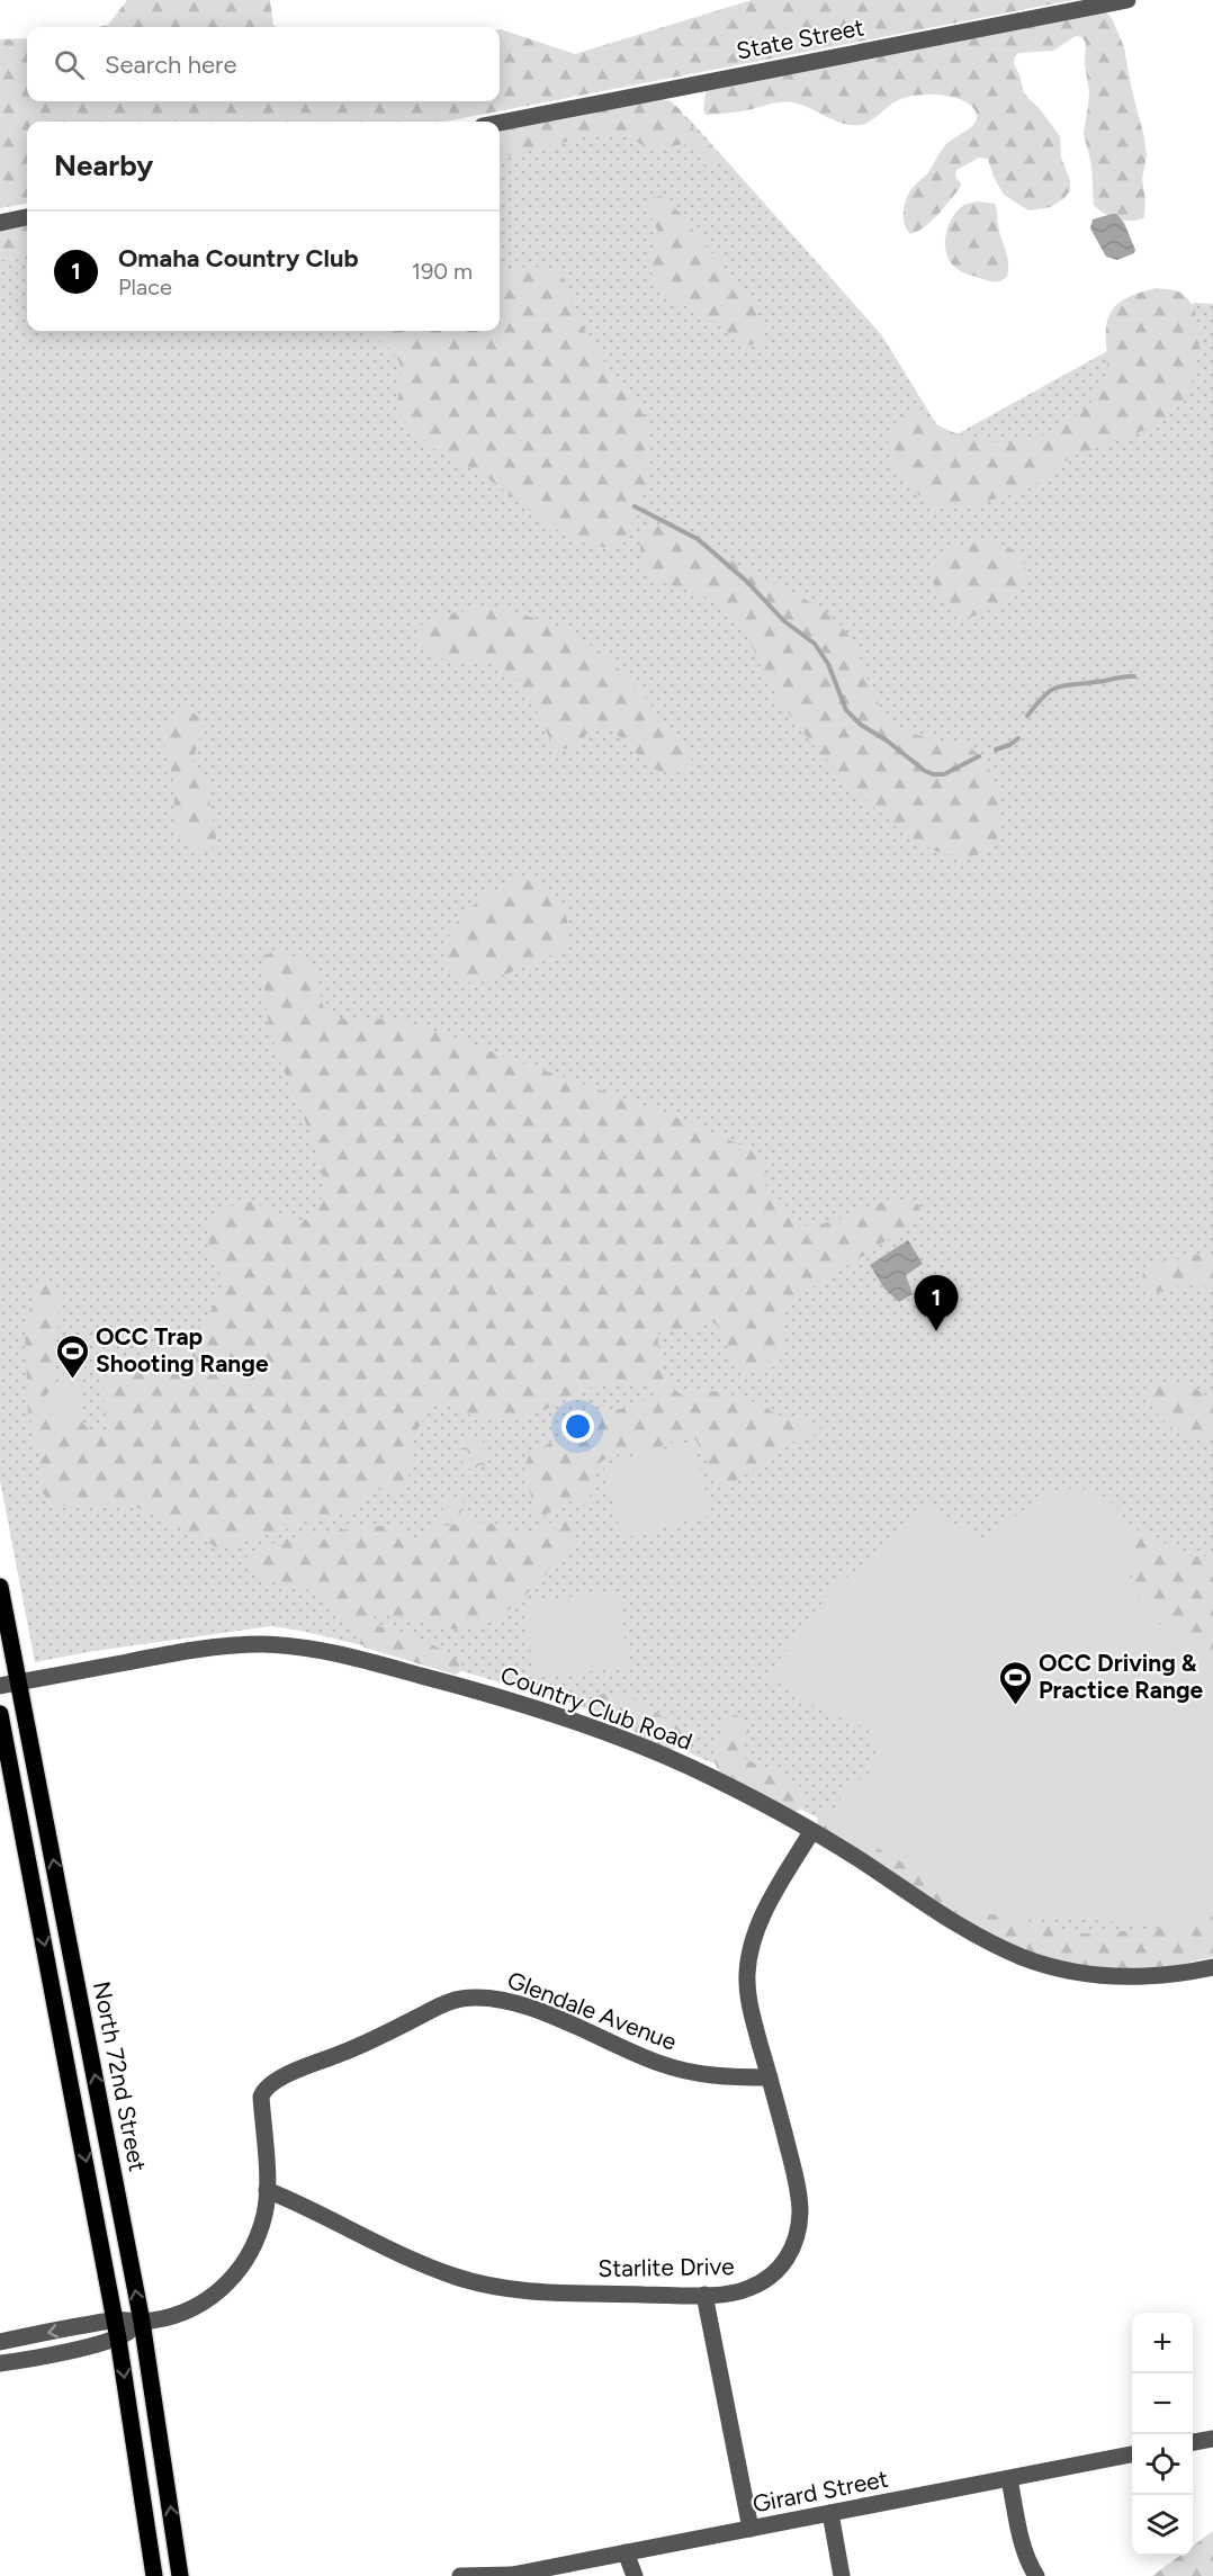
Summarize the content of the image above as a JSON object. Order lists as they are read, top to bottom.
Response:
{
  "streets": {
    "main road": ["North 72nd Street"],
    "street": [
      "State Street",
      "Country Club Road",
      "Glendale Avenue",
      "Starlite Drive",
      "Girard Street"
    ]
  },
  "crossings": [
    ["Country Club Road", "North 72nd Street"],
    ["Country Club Road", "Starlite Drive"],
    ["Glendale Avenue", "Starlite Drive"]
  ],
  "places": {
    "sports": ["OCC Trap Shooting Range", "OCC Driving & Practice Range"]
  },
  "page": {
    "search": "Search here",
    "heading": "Nearby",
    "list": [
      {
        "mark": "1",
        "name": "Omaha Country Club",
        "note": "Place",
        "value": "190 m"
      }
    ],
    "pins": "1",
    "map_buttons": ["+", "−"]
  }
}
